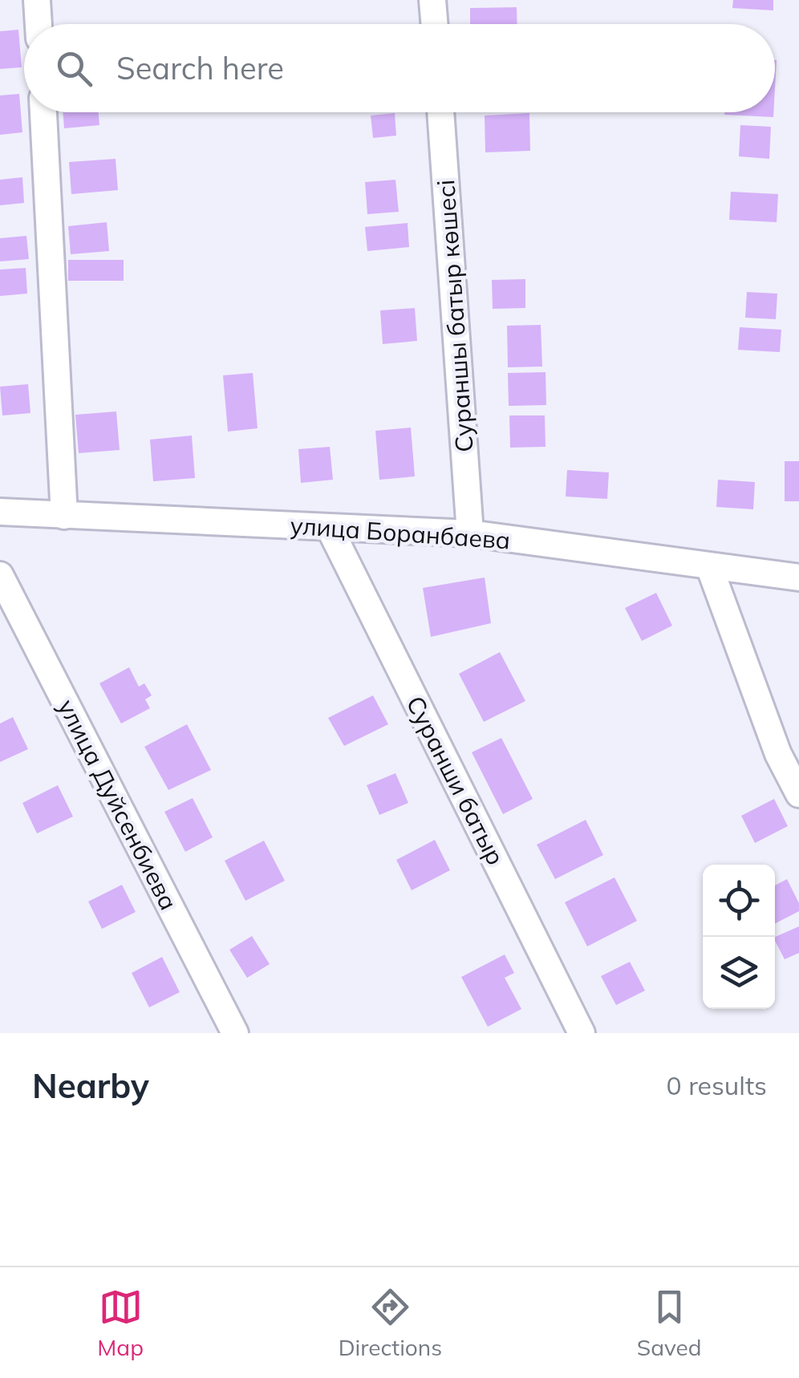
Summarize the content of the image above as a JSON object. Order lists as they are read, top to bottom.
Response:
{
  "streets": {
    "street": [
      "Сураншы батыр көшесі",
      "улица Боранбаева",
      "Суранши батыр",
      "улица Дуйсенбиева"
    ]
  },
  "crossings": [
    ["Сураншы батыр көшесі", "улица Боранбаева"],
    ["улица Боранбаева", "Суранши батыр"]
  ],
  "page": {
    "search": "Search here",
    "heading": ["Nearby", "0 results"],
    "nav": ["Map", "Directions", "Saved"]
  }
}
